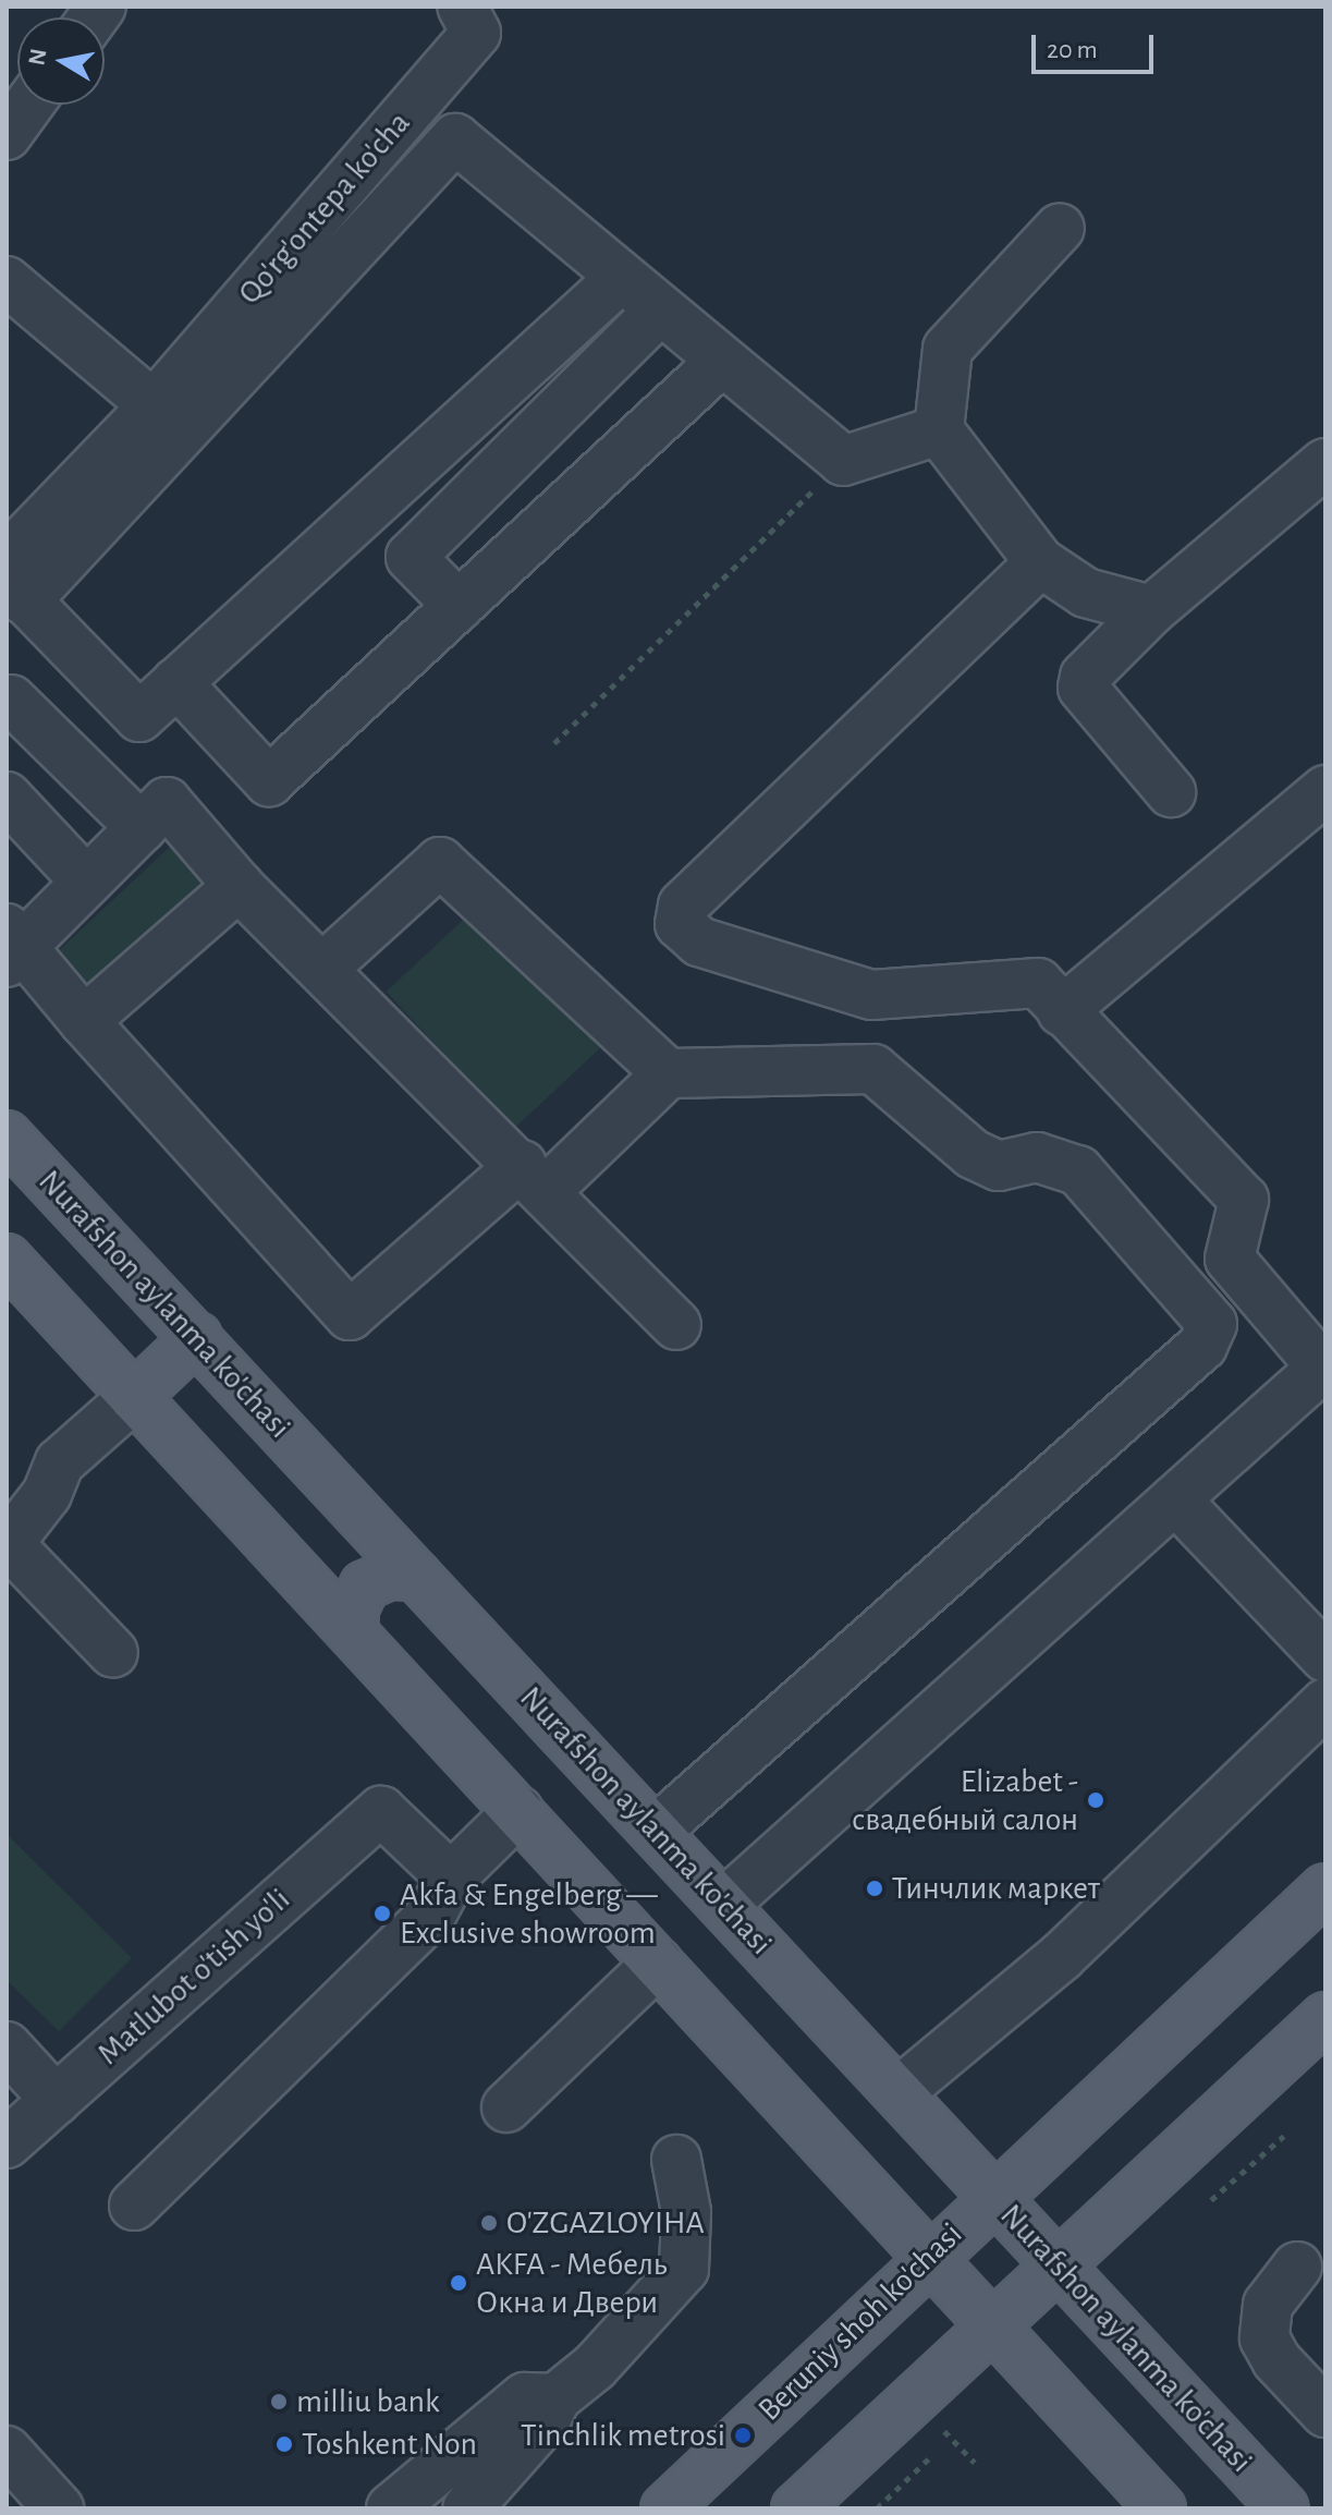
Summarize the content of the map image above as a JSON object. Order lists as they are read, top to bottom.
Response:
{
  "streets": {
    "main road": ["Nurafshon aylanma ko'chasi", "Beruniy shoh ko'chasi"],
    "street": ["Qo'rg'ontepa ko'cha", "Matlubot o'tish yo'li"]
  },
  "crossings": [
    ["Nurafshon aylanma ko'chasi", "Beruniy shoh ko'chasi"]
  ],
  "places": [
    "Elizabet - свадебный салон",
    "Тинчлик маркет",
    "Akfa & Engelberg — Exclusive showroom",
    "O'ZGAZLOYIHA",
    "AKFA - Мебель Окна и Двери",
    "milliu bank",
    "Tinchlik metrosi",
    "Toshkent Non"
  ],
  "scale_bar": "20 m",
  "north": "left"
}
